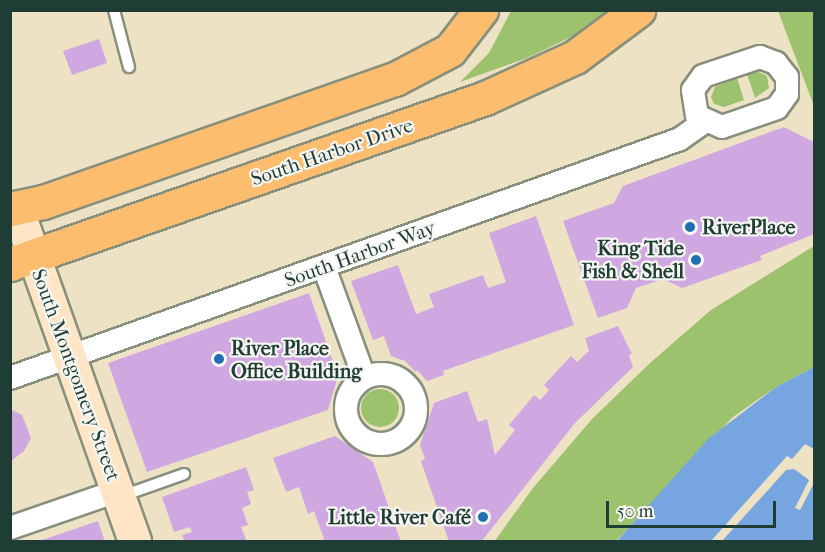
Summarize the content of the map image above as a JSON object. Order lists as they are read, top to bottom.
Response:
{
  "streets": {
    "main road": ["South Harbor Drive"],
    "street": ["South Harbor Way", "South Montgomery Street"]
  },
  "crossings": [
    ["South Harbor Drive", "South Montgomery Street"],
    ["South Harbor Way", "South Montgomery Street"]
  ],
  "places": [
    "RiverPlace",
    "King Tide Fish & Shell",
    "River Place Office Building",
    "Little River Café"
  ],
  "scale_bar": "50 m"
}
